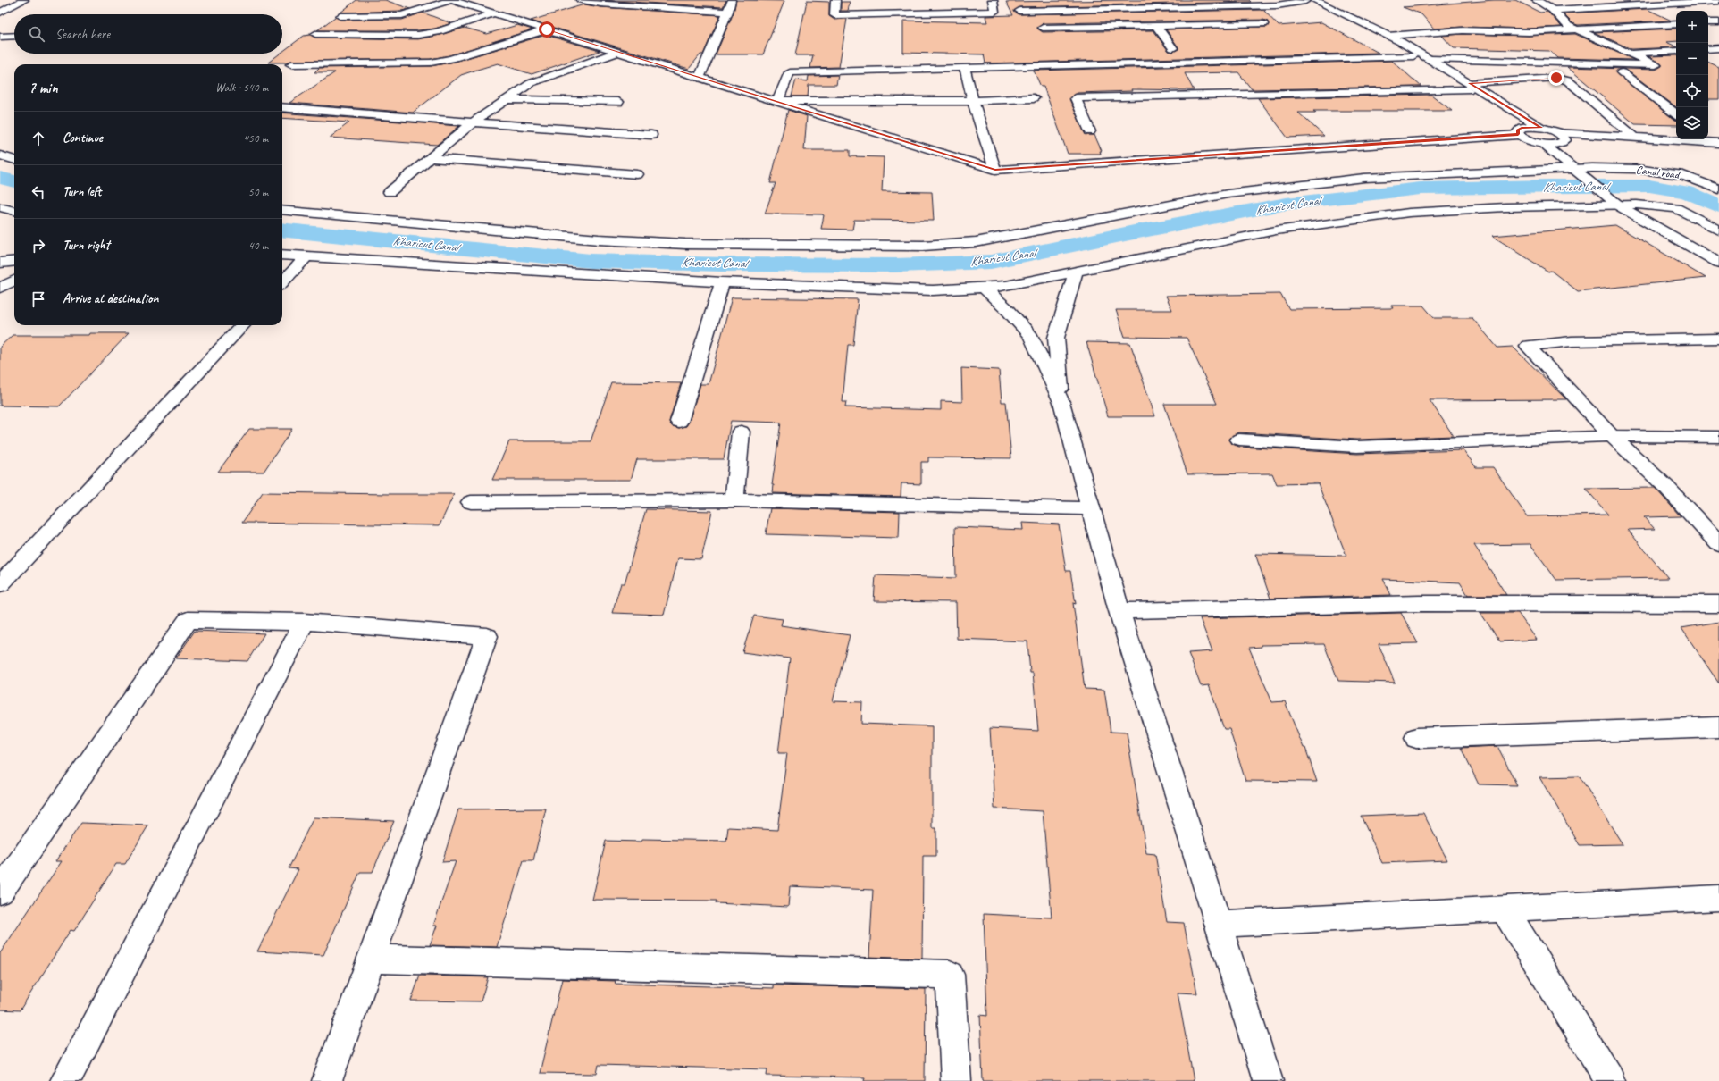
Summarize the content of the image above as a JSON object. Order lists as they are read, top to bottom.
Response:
{
  "streets": {
    "street": ["Canal road"]
  },
  "water": ["Kharicut Canal"],
  "page": {
    "map_buttons": ["+", "−"],
    "search": "Search here",
    "heading": ["7 min", "Walk · 540 m"],
    "list": [
      ["Continue", "450 m"],
      ["Turn left", "50 m"],
      ["Turn right", "40 m"],
      "Arrive at destination"
    ]
  }
}
